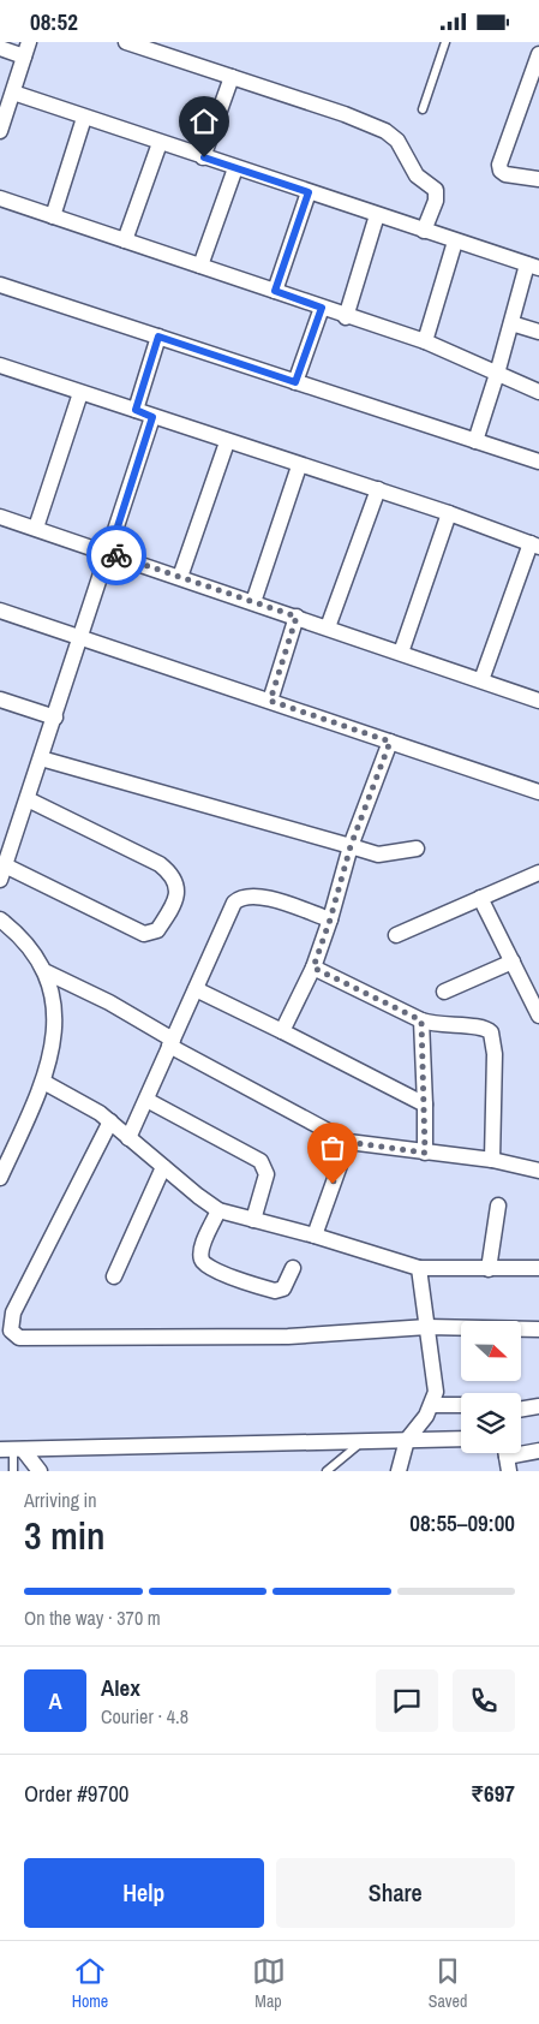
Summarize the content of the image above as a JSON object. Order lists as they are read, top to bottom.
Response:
{
  "north": "right",
  "page": {
    "status": "08:52",
    "heading": ["3 min", "Arriving in", "08:55–09:00"],
    "panel": [
      "Alex",
      "Courier · 4.8",
      "Order #9700",
      "₹697"
    ],
    "bar": "On the way · 370 m",
    "round": "A",
    "buttons": ["Help", "Share"],
    "tabs": ["Home", "Map", "Saved"]
  }
}
